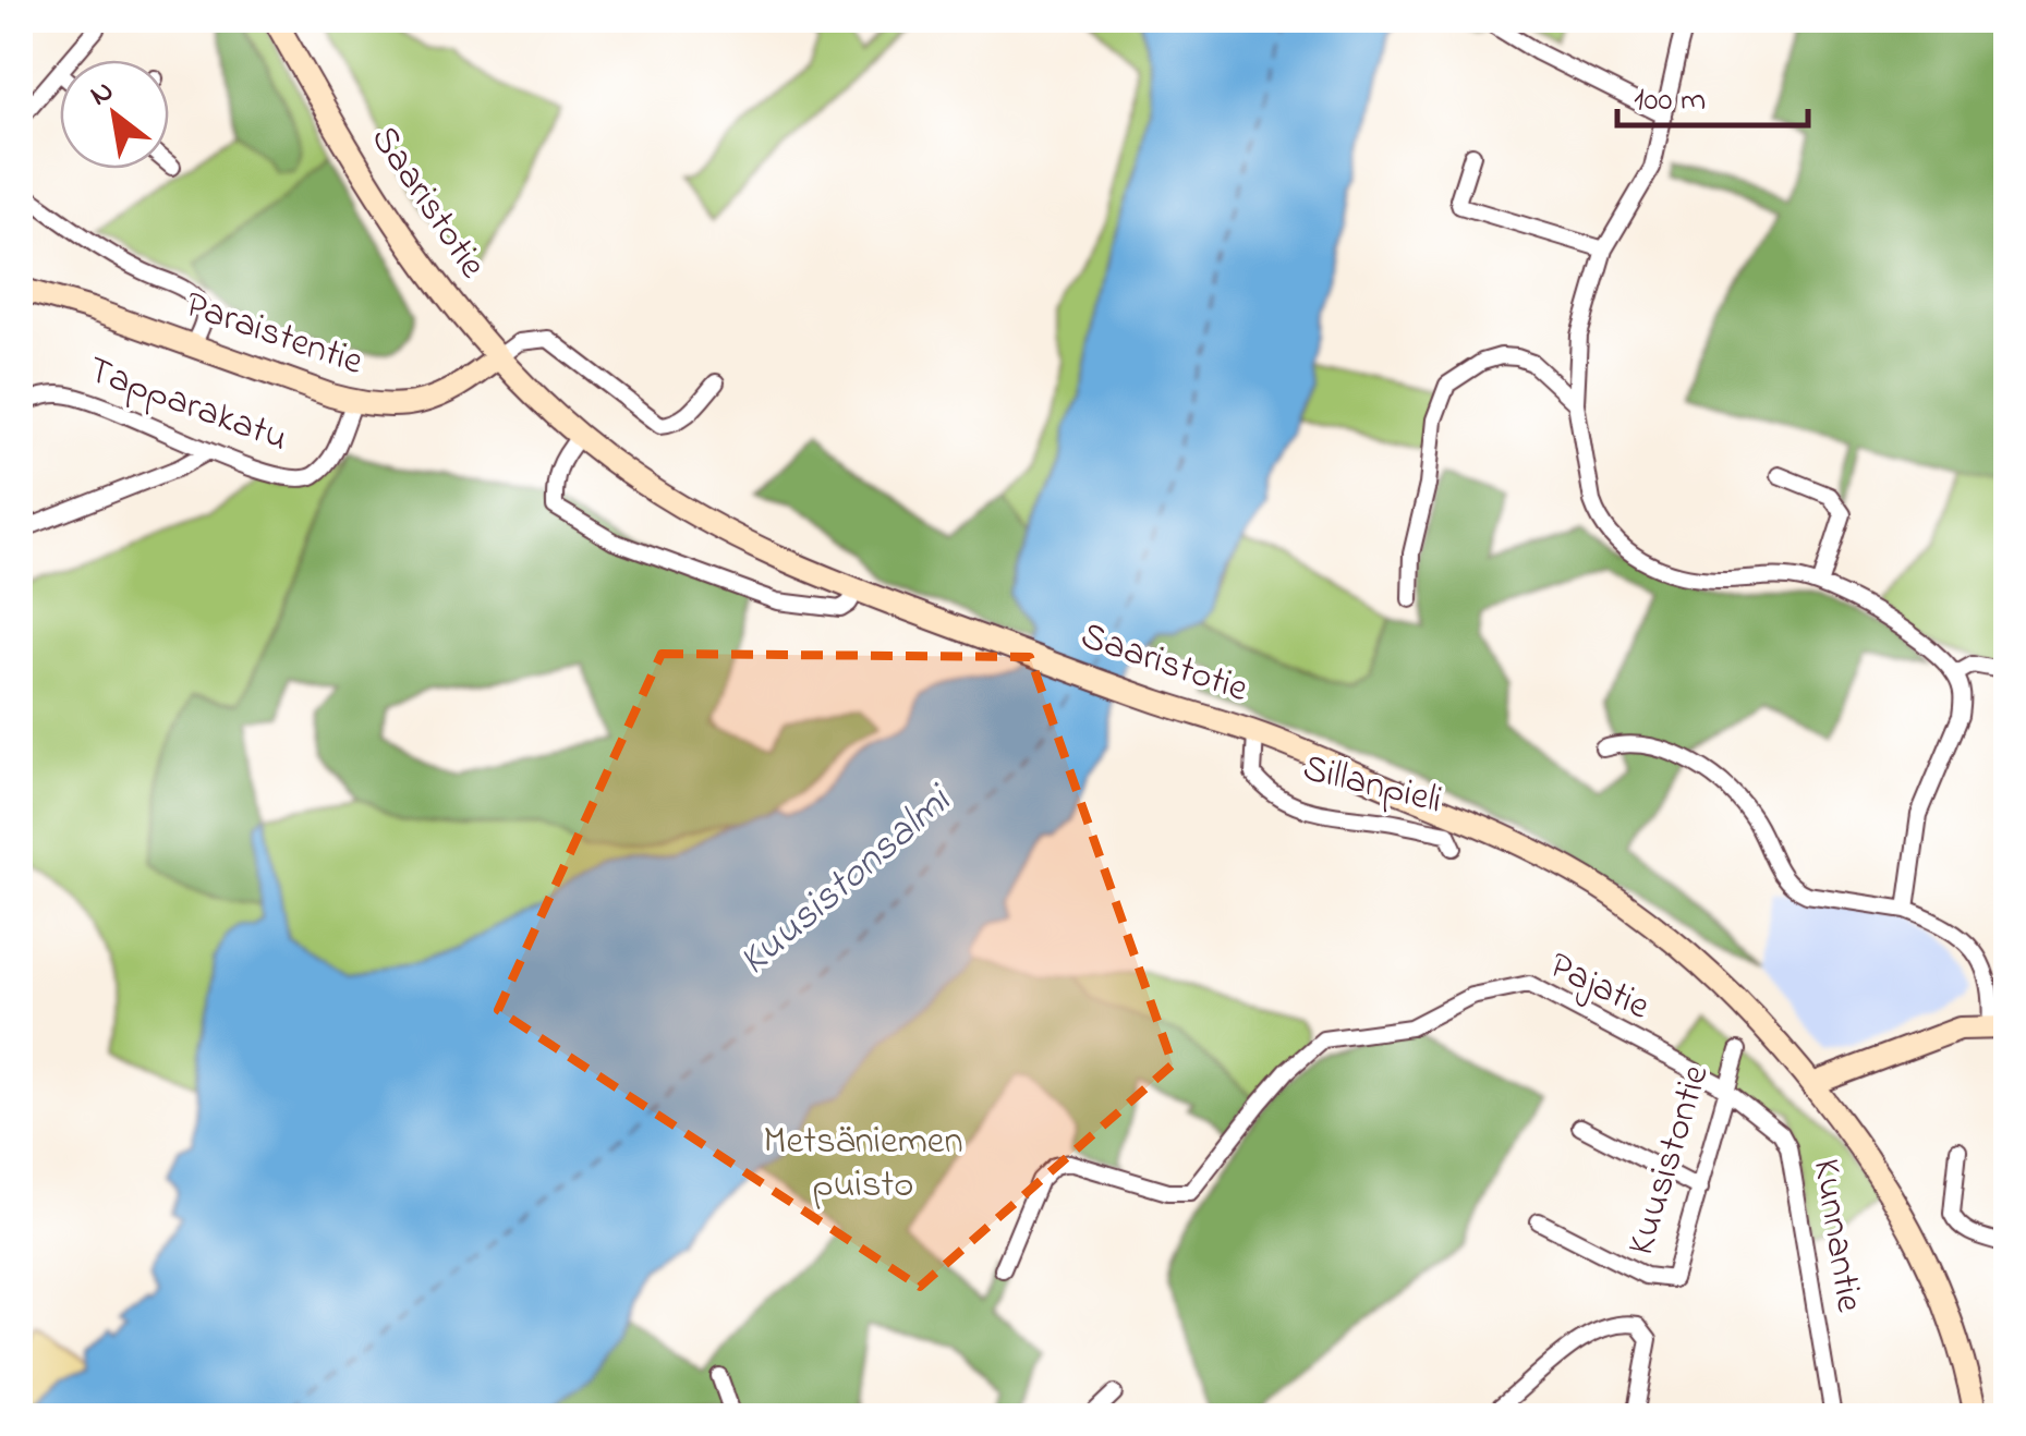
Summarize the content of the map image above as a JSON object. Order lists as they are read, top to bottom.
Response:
{
  "streets": {
    "main road": ["Saaristotie", "Paraistentie"],
    "street": [
      "Tapparakatu",
      "Sillanpieli",
      "Pajatie",
      "Kuusistontie",
      "Kunnantie"
    ]
  },
  "crossings": [
    ["Saaristotie", "Paraistentie"],
    ["Saaristotie", "Sillanpieli"],
    ["Paraistentie", "Tapparakatu"],
    ["Pajatie", "Kuusistontie"],
    ["Pajatie", "Kunnantie"],
    ["Kuusistontie", "Kunnantie"]
  ],
  "water": ["Kuusistonsalmi"],
  "parks": ["Metsäniemen puisto"],
  "scale_bar": "100 m",
  "north": "top left"
}
